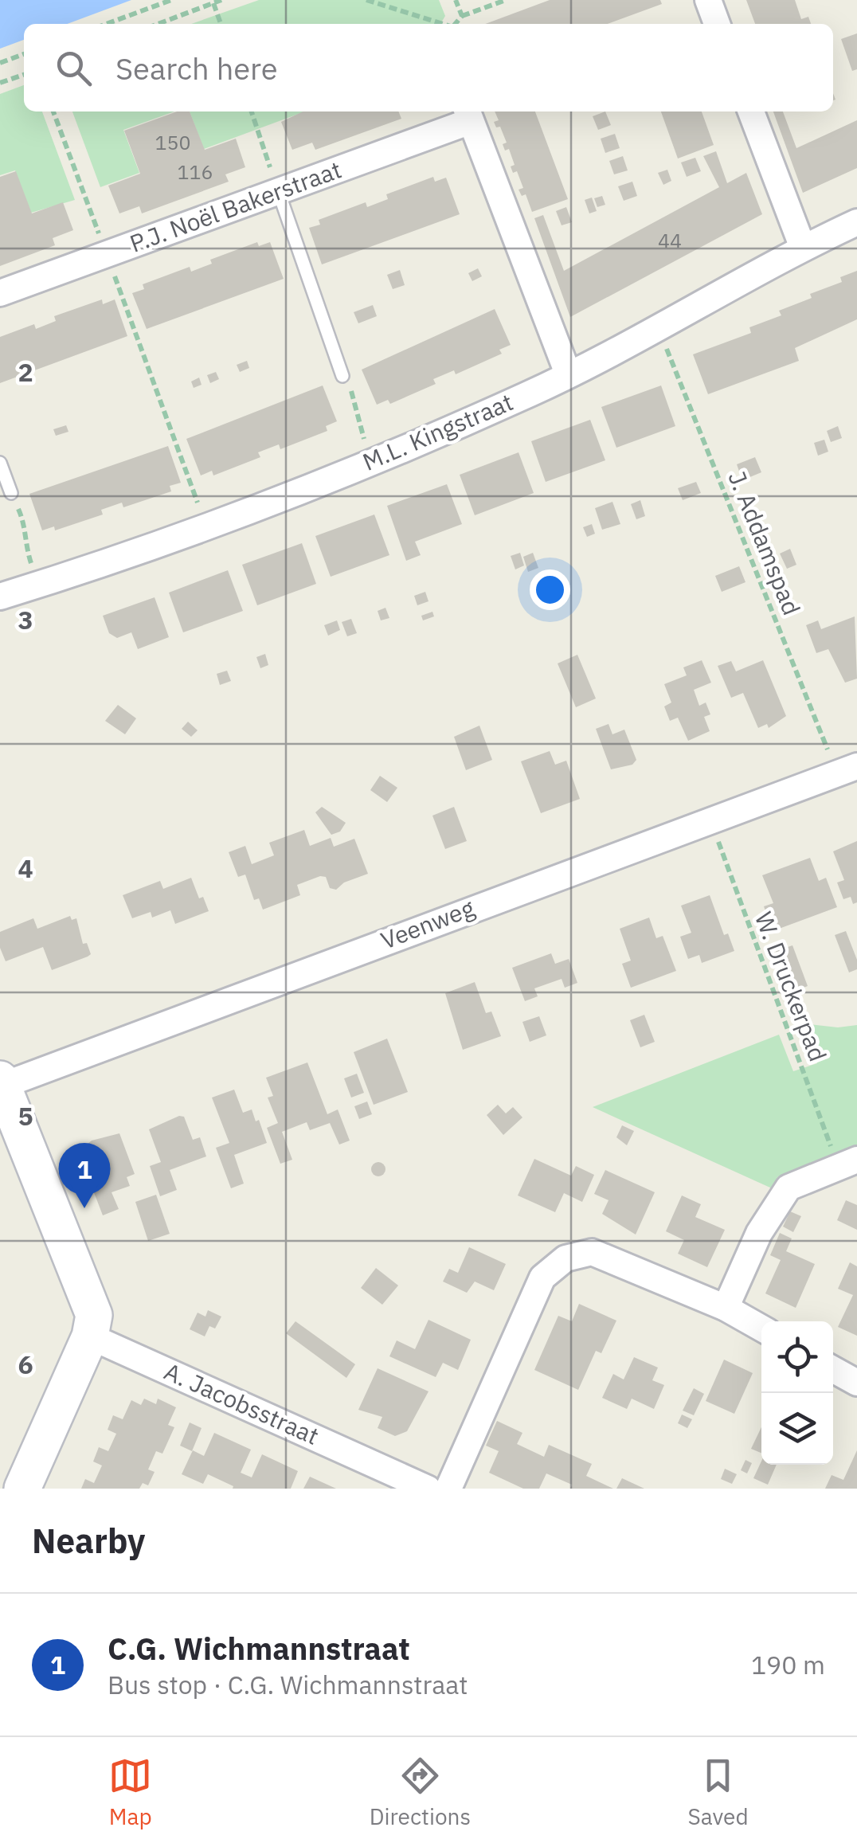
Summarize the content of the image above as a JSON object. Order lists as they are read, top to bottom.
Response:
{
  "streets": {
    "street": [
      "P.J. Noël Bakerstraat",
      "M.L. Kingstraat",
      "Veenweg",
      "A. Jacobsstraat"
    ],
    "path": ["J. Addamspad", "W. Druckerpad"]
  },
  "crossings": [
    ["P.J. Noël Bakerstraat", "M.L. Kingstraat"],
    ["M.L. Kingstraat", "J. Addamspad"],
    ["J. Addamspad", "Veenweg"],
    ["Veenweg", "W. Druckerpad"]
  ],
  "house_numbers": ["150", "116", "44"],
  "page": {
    "search": "Search here",
    "pins": "1",
    "heading": "Nearby",
    "list": [
      {
        "mark": "1",
        "name": "C.G. Wichmannstraat",
        "note": "Bus stop · C.G. Wichmannstraat",
        "value": "190 m"
      }
    ],
    "nav": ["Map", "Directions", "Saved"]
  },
  "grid": {
    "rows": [
      "2",
      "3",
      "4",
      "5",
      "6"
    ]
  }
}
